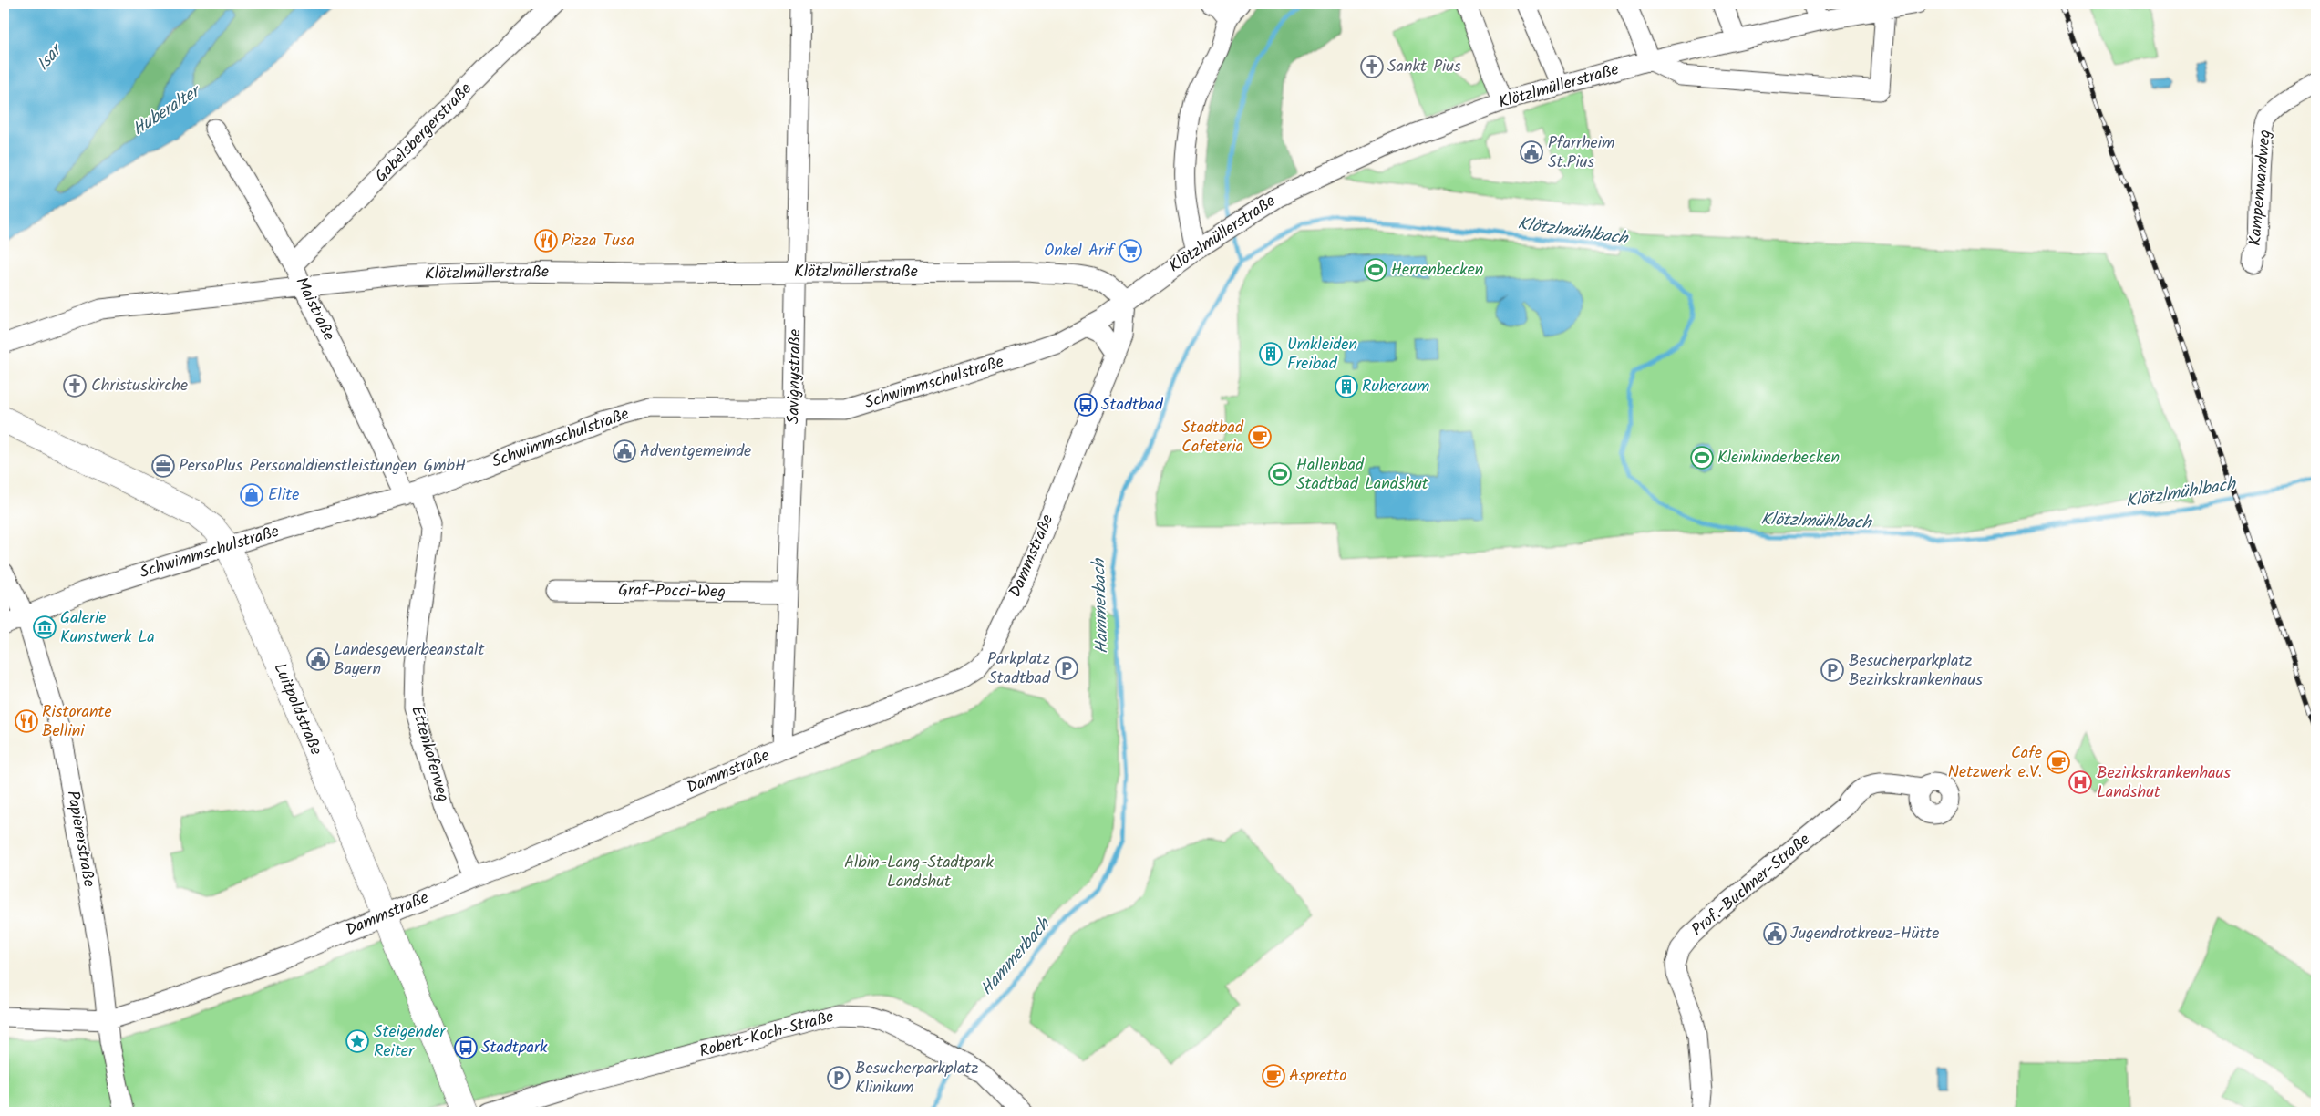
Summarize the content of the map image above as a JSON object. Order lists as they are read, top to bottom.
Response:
{
  "streets": {
    "main road": ["Luitpoldstraße"],
    "street": [
      "Klötzlmüllerstraße",
      "Gabelsbergerstraße",
      "Kampenwandweg",
      "Maistraße",
      "Savignystraße",
      "Schwimmschulstraße",
      "Dammstraße",
      "Graf-Pocci-Weg",
      "Ettenkoferweg",
      "Papiererstraße",
      "Prof.-Buchner-Straße",
      "Robert-Koch-Straße"
    ]
  },
  "crossings": [
    ["Klötzlmüllerstraße", "Maistraße"],
    ["Klötzlmüllerstraße", "Savignystraße"],
    ["Klötzlmüllerstraße", "Schwimmschulstraße"],
    ["Klötzlmüllerstraße", "Dammstraße"],
    ["Gabelsbergerstraße", "Maistraße"],
    ["Maistraße", "Schwimmschulstraße"],
    ["Maistraße", "Ettenkoferweg"],
    ["Savignystraße", "Schwimmschulstraße"],
    ["Savignystraße", "Dammstraße"],
    ["Savignystraße", "Graf-Pocci-Weg"],
    ["Schwimmschulstraße", "Dammstraße"],
    ["Schwimmschulstraße", "Luitpoldstraße"],
    ["Schwimmschulstraße", "Ettenkoferweg"],
    ["Schwimmschulstraße", "Papiererstraße"],
    ["Dammstraße", "Luitpoldstraße"],
    ["Dammstraße", "Ettenkoferweg"],
    ["Dammstraße", "Papiererstraße"]
  ],
  "water": [
    "Isar",
    "Huberalter",
    "Klötzlmühlbach",
    "Hammerbach"
  ],
  "parks": ["Albin-Lang-Stadtpark Landshut"],
  "places": {
    "church": ["Sankt Pius", "Christuskirche"],
    "public building": [
      "Pfarrheim St.Pius",
      "Adventgemeinde",
      "Landesgewerbeanstalt Bayern",
      "Jugendrotkreuz-Hütte"
    ],
    "restaurant": ["Pizza Tusa", "Ristorante Bellini"],
    "supermarket": ["Onkel Arif"],
    "sports": ["Herrenbecken", "Kleinkinderbecken", "Hallenbad Stadtbad Landshut"],
    "building": ["Umkleiden Freibad", "Ruheraum"],
    "bus stop": ["Stadtbad", "Stadtpark"],
    "cafe": ["Stadtbad Cafeteria", "Cafe Netzwerk e.V.", "Aspretto"],
    "office": ["PersoPlus Personaldienstleistungen GmbH"],
    "shop": ["Elite"],
    "museum": ["Galerie Kunstwerk La"],
    "parking": ["Parkplatz Stadtbad", "Besucherparkplatz Bezirkskrankenhaus", "Besucherparkplatz Klinikum"],
    "hospital": ["Bezirkskrankenhaus Landshut"],
    "place": ["Steigender Reiter"]
  }
}
